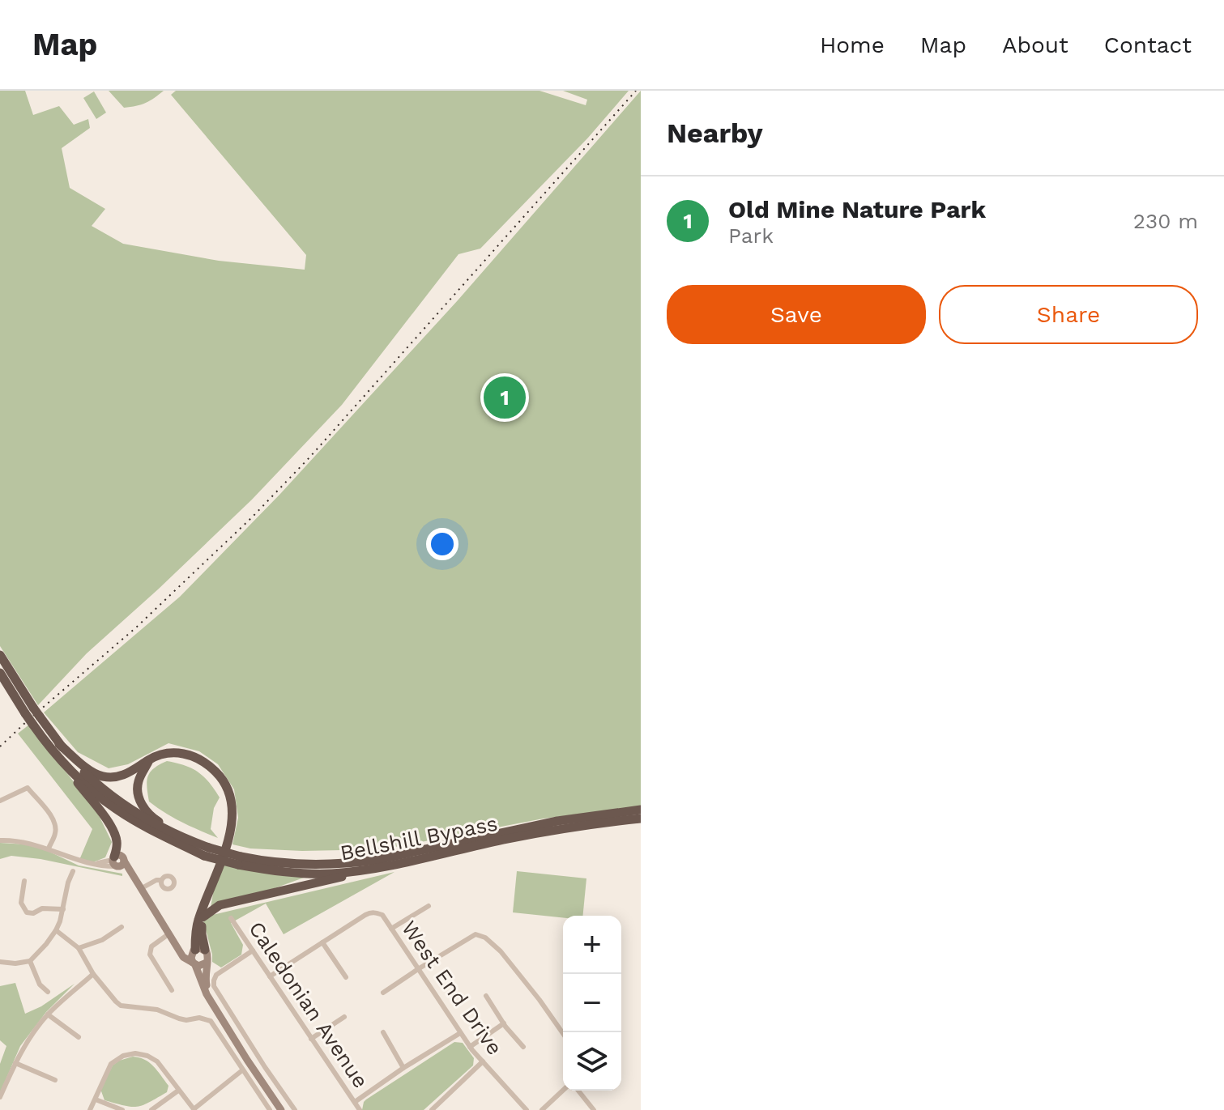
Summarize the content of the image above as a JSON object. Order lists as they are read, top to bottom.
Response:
{
  "streets": {
    "highway": ["Bellshill Bypass"],
    "street": ["West End Drive", "Caledonian Avenue"]
  },
  "page": {
    "header": "Map",
    "nav": [
      "Home",
      "Map",
      "About",
      "Contact"
    ],
    "heading": "Nearby",
    "list": [
      {
        "mark": "1",
        "name": "Old Mine Nature Park",
        "note": "Park",
        "value": "230 m"
      }
    ],
    "buttons": ["Save", "Share"],
    "pins": "1",
    "map_buttons": ["+", "−"]
  }
}
